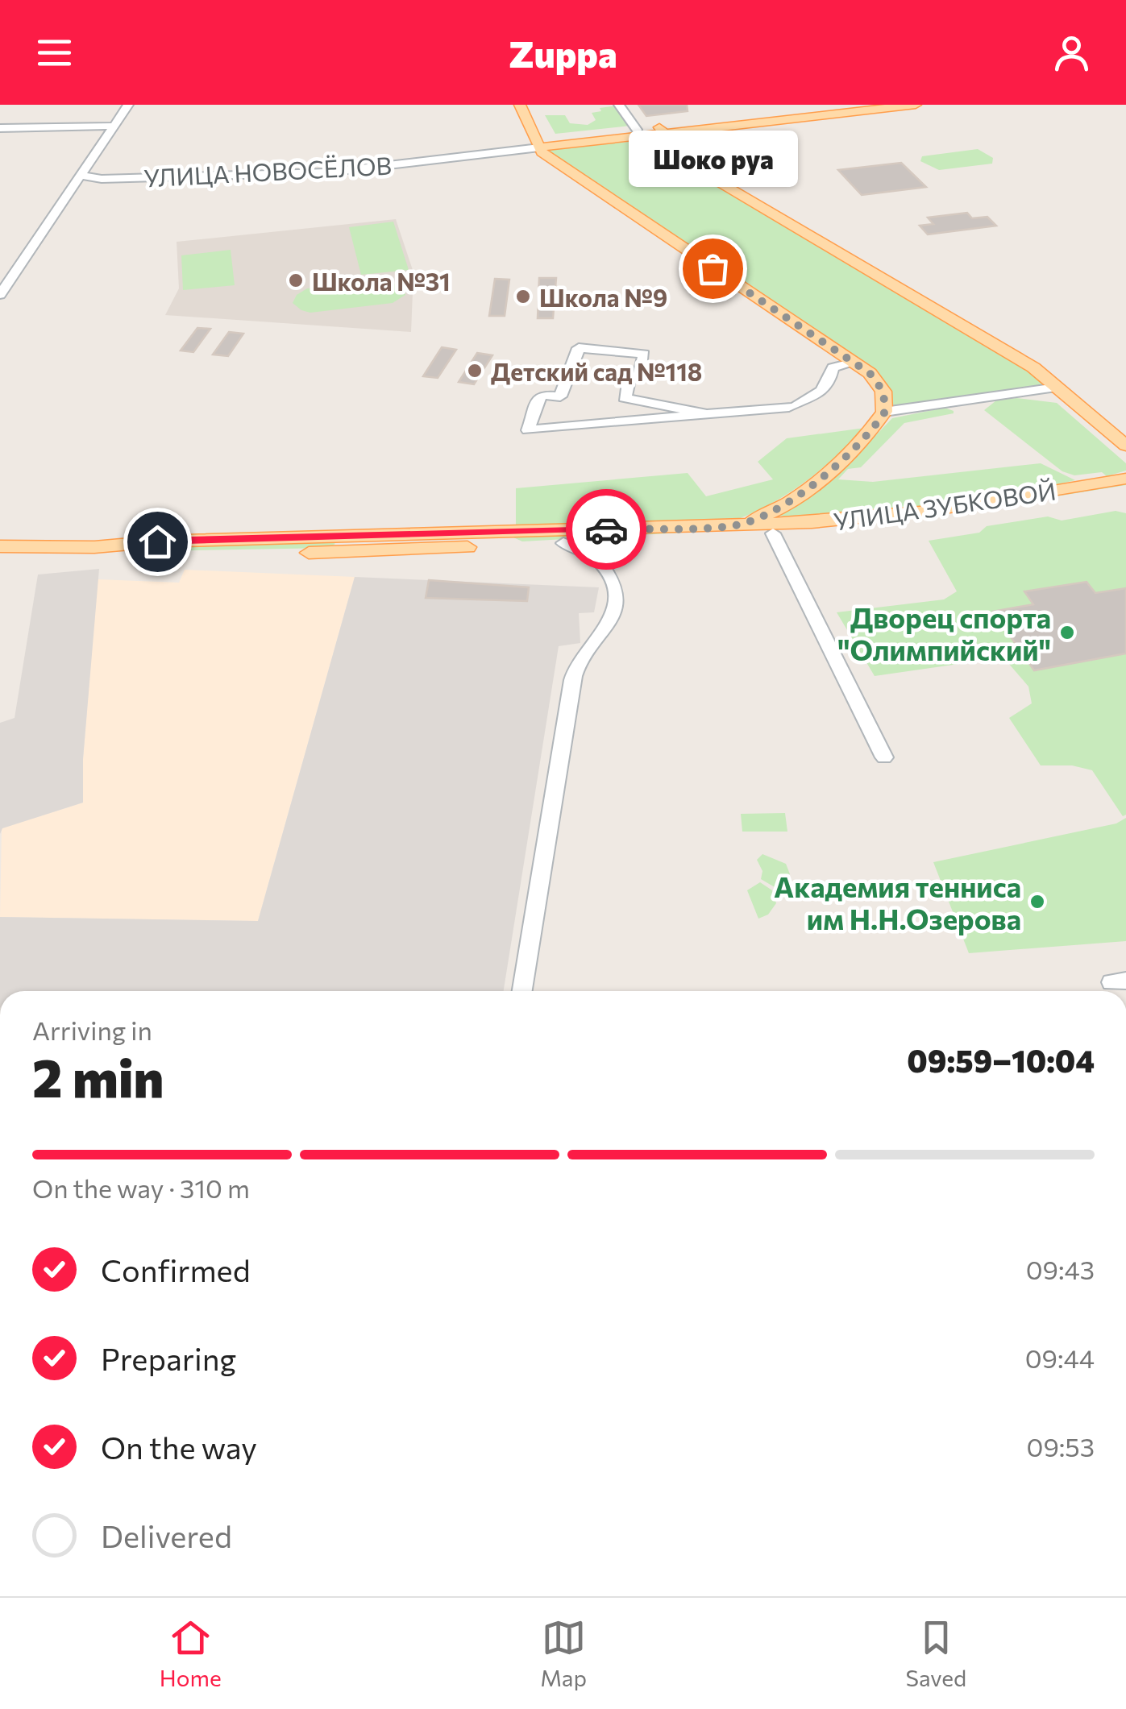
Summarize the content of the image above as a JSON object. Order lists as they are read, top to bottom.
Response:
{
  "streets": {
    "main road": ["УЛИЦА НОВОСЁЛОВ", "УЛИЦА ЗУБКОВОЙ"]
  },
  "places": [
    "Шоко руа",
    "Школа №31",
    "Школа №9",
    "Детский сад №118",
    "Дворец спорта \"Олимпийский\"",
    "Академия тенниса им Н.Н.Озерова"
  ],
  "page": {
    "header": "Zuppa",
    "bubble": "Шоко руа",
    "heading": ["2 min", "Arriving in", "09:59–10:04"],
    "bar": "On the way · 310 m",
    "list": [
      ["Confirmed", "09:43"],
      ["Preparing", "09:44"],
      ["On the way", "09:53"],
      "Delivered"
    ],
    "tabs": ["Home", "Map", "Saved"]
  }
}
